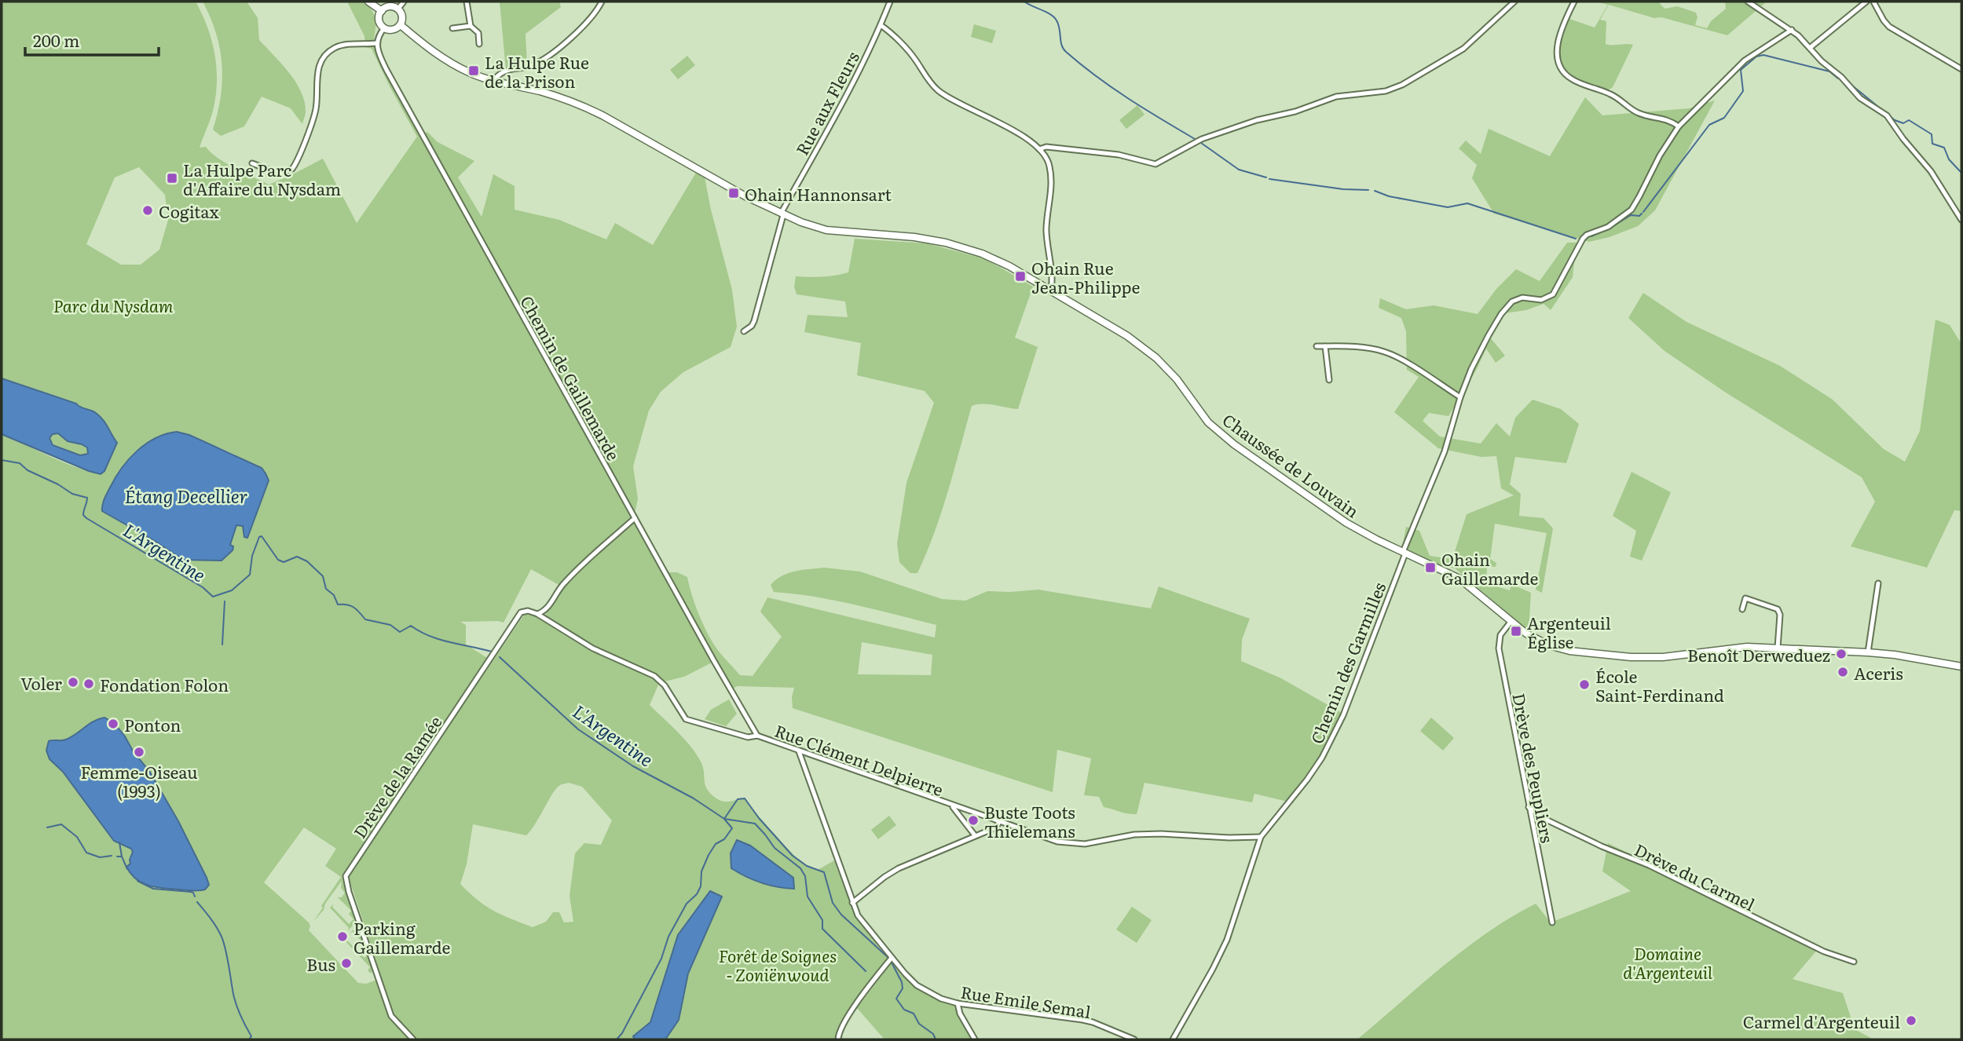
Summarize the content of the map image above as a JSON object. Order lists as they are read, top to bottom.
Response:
{
  "streets": {
    "main road": ["Chaussée de Louvain"],
    "street": [
      "Rue aux Fleurs",
      "Chemin de Gaillemarde",
      "Chemin des Garmilles",
      "Rue Clément Delpierre",
      "Drève des Peupliers",
      "Drève de la Ramée",
      "Drève du Carmel",
      "Rue Emile Semal"
    ]
  },
  "crossings": [
    ["Rue aux Fleurs", "Chaussée de Louvain"],
    ["Chemin de Gaillemarde", "Rue Clément Delpierre"],
    ["Chaussée de Louvain", "Chemin des Garmilles"],
    ["Chaussée de Louvain", "Drève des Peupliers"],
    ["Chemin des Garmilles", "Rue Clément Delpierre"],
    ["Rue Clément Delpierre", "Drève de la Ramée"],
    ["Rue Clément Delpierre", "Rue Emile Semal"],
    ["Drève des Peupliers", "Drève du Carmel"]
  ],
  "water": ["Étang Decellier", "L'Argentine"],
  "parks": ["Parc du Nysdam", "Domaine d'Argenteuil", "Forêt de Soignes - Zoniënwoud"],
  "places": {
    "transit": [
      "La Hulpe Rue de la Prison",
      "La Hulpe Parc d'Affaire du Nysdam",
      "Ohain Hannonsart",
      "Ohain Rue Jean-Philippe",
      "Ohain Gaillemarde",
      "Argenteuil Église"
    ],
    "other": [
      "Cogitax",
      "Benoît Derweduez",
      "Aceris",
      "Voler",
      "Fondation Folon",
      "École Saint-Ferdinand",
      "Ponton",
      "Femme-Oiseau (1993)",
      "Buste Toots Thielemans",
      "Parking Gaillemarde",
      "Bus",
      "Carmel d'Argenteuil"
    ]
  },
  "scale_bar": "200 m"
}
